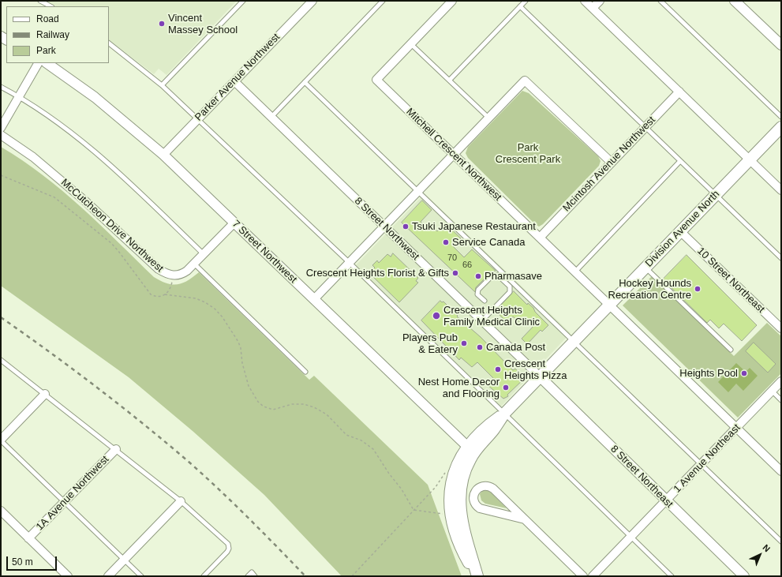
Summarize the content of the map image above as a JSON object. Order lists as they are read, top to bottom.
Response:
{
  "streets": {
    "main road": ["Division Avenue North"],
    "street": [
      "Parker Avenue Northwest",
      "Mitchell Crescent Northwest",
      "Mcintosh Avenue Northwest",
      "McCutcheon Drive Northwest",
      "8 Street Northwest",
      "7 Street Northwest",
      "10 Street Northeast",
      "1 Avenue Northeast",
      "8 Street Northeast",
      "1A Avenue Northwest"
    ]
  },
  "crossings": [
    ["Parker Avenue Northwest", "8 Street Northwest"],
    ["Parker Avenue Northwest", "7 Street Northwest"],
    ["Mitchell Crescent Northwest", "Mcintosh Avenue Northwest"],
    ["Mitchell Crescent Northwest", "Division Avenue North"],
    ["Mitchell Crescent Northwest", "1 Avenue Northeast"],
    ["McCutcheon Drive Northwest", "7 Street Northwest"],
    ["8 Street Northwest", "Division Avenue North"],
    ["8 Street Northwest", "8 Street Northeast"],
    ["Division Avenue North", "7 Street Northwest"],
    ["Division Avenue North", "10 Street Northeast"],
    ["Division Avenue North", "8 Street Northeast"],
    ["1 Avenue Northeast", "8 Street Northeast"]
  ],
  "parks": ["Park Crescent Park"],
  "places": [
    "Vincent Massey School",
    "Tsuki Japanese Restaurant",
    "Service Canada",
    "Crescent Heights Florist & Gifts",
    "Pharmasave",
    "Hockey Hounds Recreation Centre",
    "Crescent Heights Family Medical Clinic",
    "Players Pub & Eatery",
    "Canada Post",
    "Crescent Heights Pizza",
    "Heights Pool",
    "Nest Home Decor and Flooring"
  ],
  "house_numbers": ["70", "66"],
  "legend": ["Road", "Railway", "Park"],
  "scale_bar": "50 m",
  "north": "top right"
}
